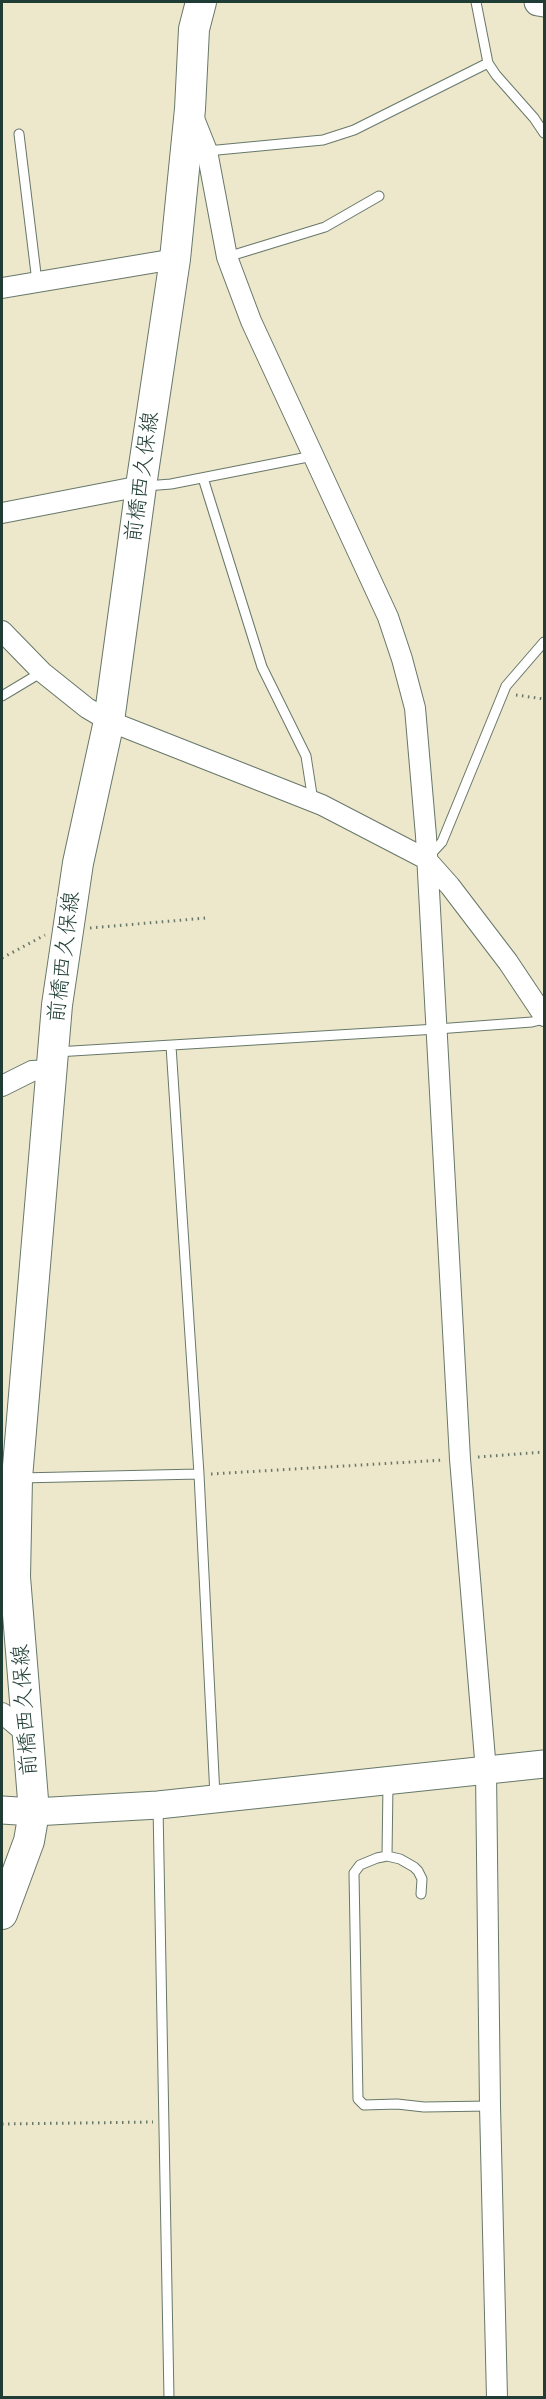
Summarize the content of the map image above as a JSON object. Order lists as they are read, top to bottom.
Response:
{
  "streets": {
    "main road": ["前橋西久保線"]
  }
}
